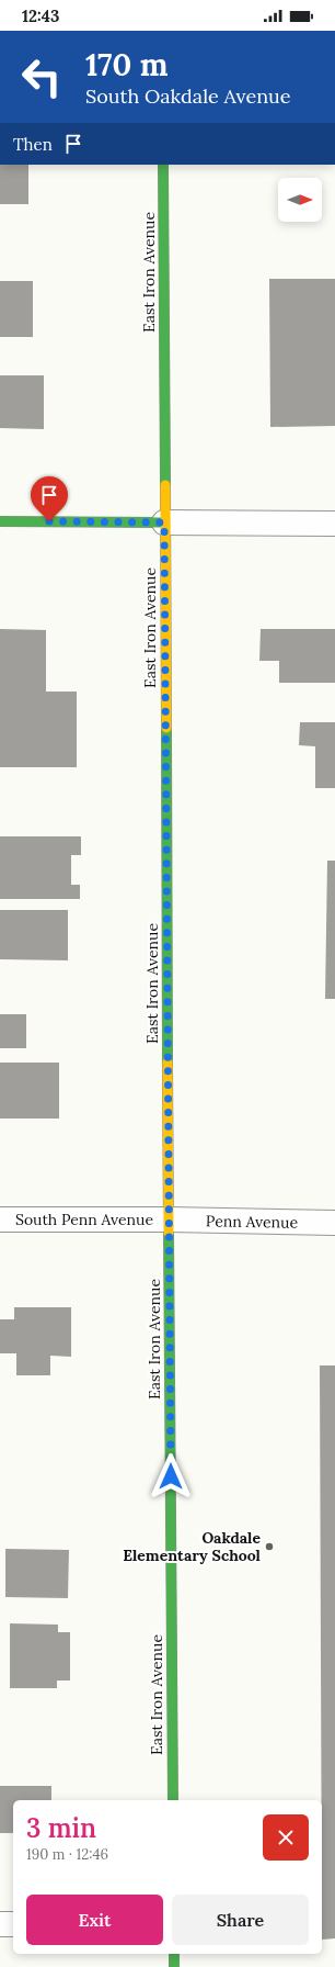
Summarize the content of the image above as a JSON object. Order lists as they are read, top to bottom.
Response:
{
  "streets": {
    "street": ["East Iron Avenue", "South Penn Avenue", "Penn Avenue"]
  },
  "crossings": [
    ["East Iron Avenue", "South Penn Avenue"],
    ["East Iron Avenue", "Penn Avenue"],
    ["South Penn Avenue", "Penn Avenue"]
  ],
  "places": ["Oakdale Elementary School"],
  "north": "right",
  "page": {
    "status": "12:43",
    "turn": ["170 m", "South Oakdale Avenue"],
    "then": "Then",
    "heading": ["3 min", "190 m · 12:46"],
    "buttons": ["Exit", "Share"]
  }
}
